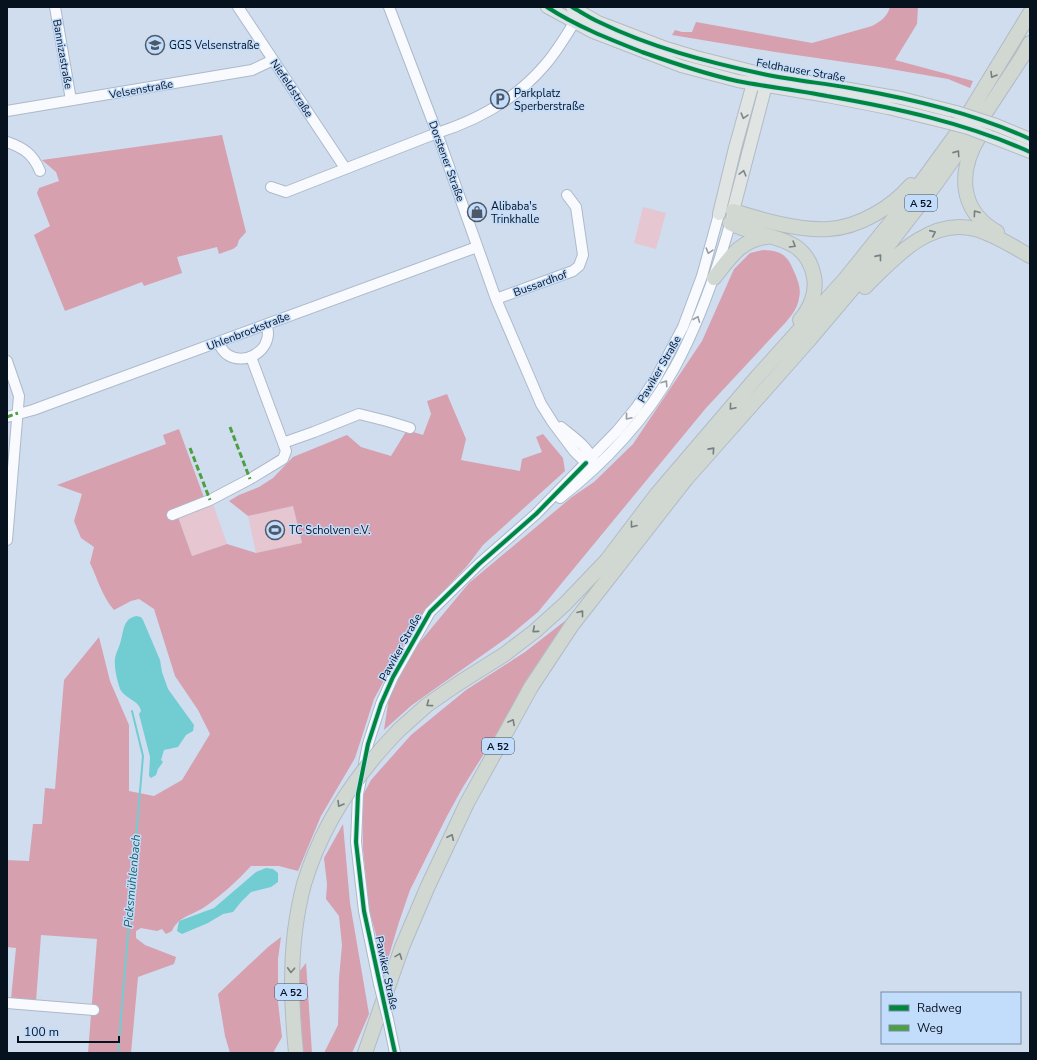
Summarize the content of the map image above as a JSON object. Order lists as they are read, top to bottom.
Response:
{
  "streets": {
    "highway": ["A 52"],
    "main road": ["Feldhauser Straße", "Pawiker Straße"],
    "street": [
      "Bannizastraße",
      "Niefeldstraße",
      "Velsenstraße",
      "Dorstener Straße",
      "Bussardhof",
      "Uhlenbrockstraße"
    ]
  },
  "crossings": [
    ["Bannizastraße", "Velsenstraße"],
    ["Feldhauser Straße", "Pawiker Straße"],
    ["Niefeldstraße", "Velsenstraße"],
    ["Dorstener Straße", "Bussardhof"],
    ["Dorstener Straße", "Uhlenbrockstraße"],
    ["Dorstener Straße", "Pawiker Straße"]
  ],
  "water": ["Picksmühlenbach"],
  "places": {
    "school or university": ["GGS Velsenstraße"],
    "parking": ["Parkplatz Sperberstraße"],
    "shop": ["Alibaba's Trinkhalle"],
    "sports": ["TC Scholven e.V."]
  },
  "legend": ["Radweg", "Weg"],
  "scale_bar": "100 m"
}
